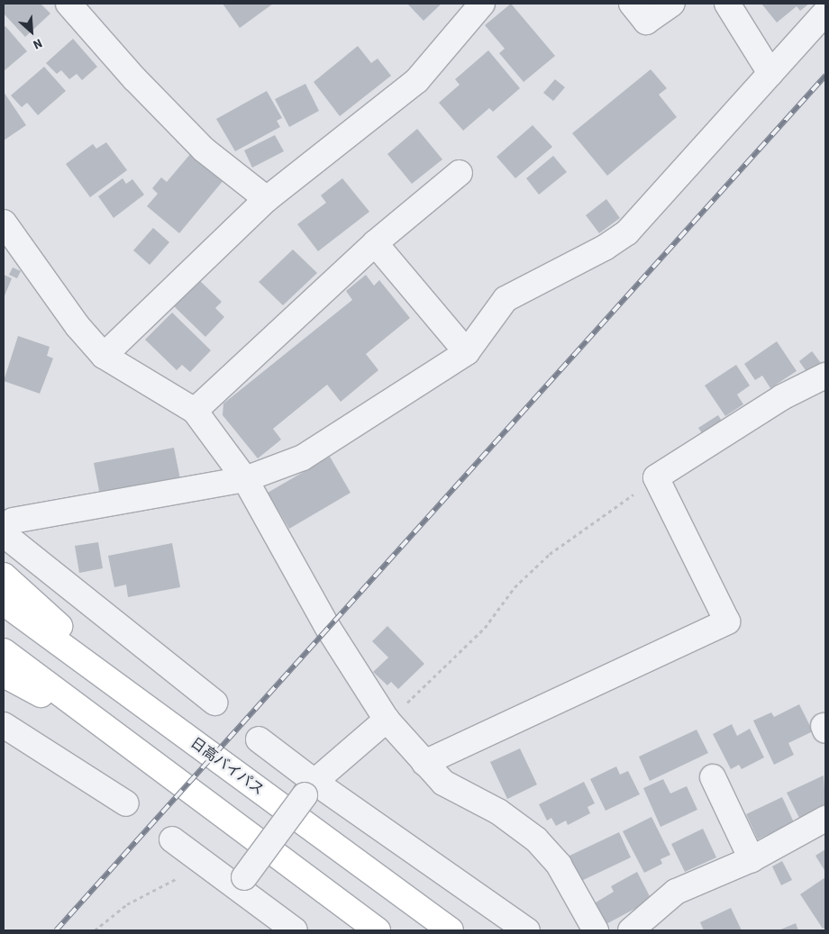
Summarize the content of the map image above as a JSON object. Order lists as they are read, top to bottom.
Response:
{
  "streets": {
    "highway": ["日高バイパス"]
  },
  "north": "bottom right"
}
